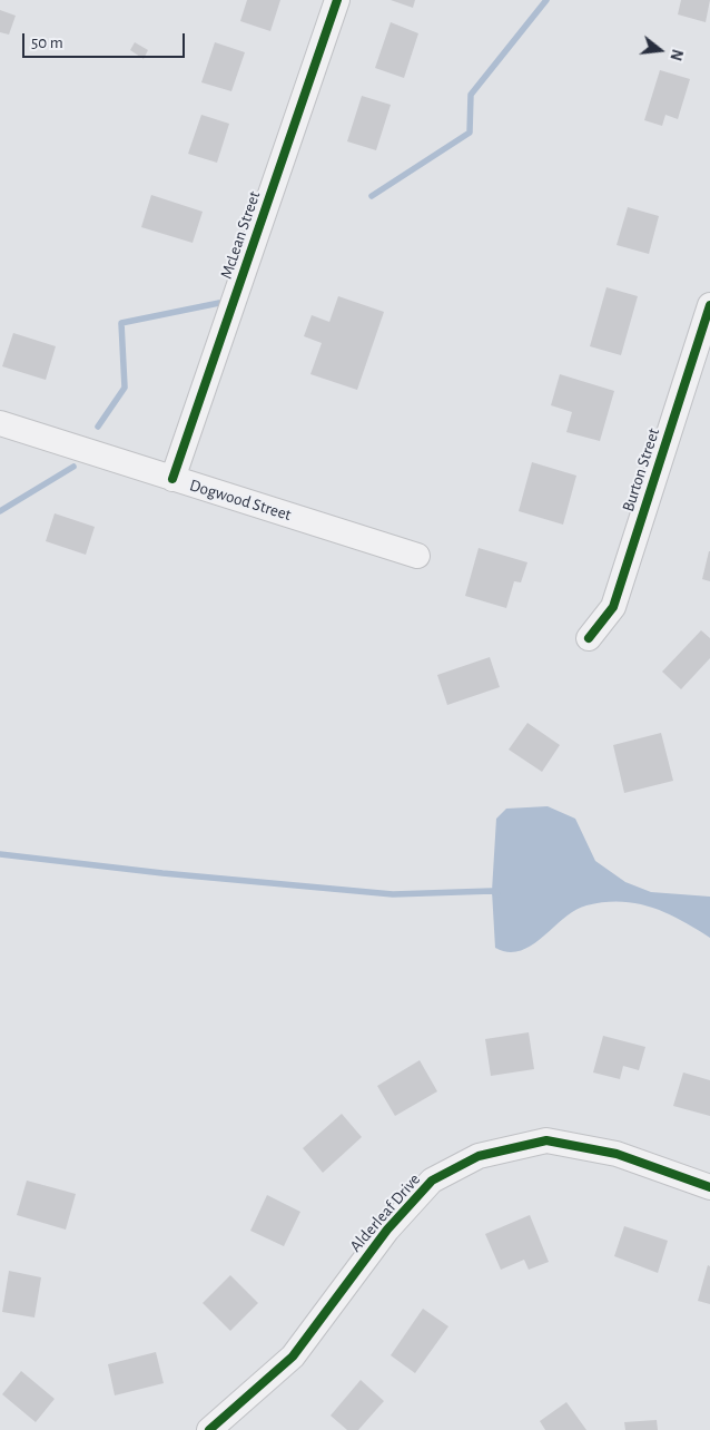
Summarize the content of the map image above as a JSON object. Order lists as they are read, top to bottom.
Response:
{
  "streets": {
    "street": [
      "McLean Street",
      "Burton Street",
      "Dogwood Street",
      "Alderleaf Drive"
    ]
  },
  "crossings": [
    ["McLean Street", "Dogwood Street"]
  ],
  "scale_bar": "50 m",
  "north": "right"
}
